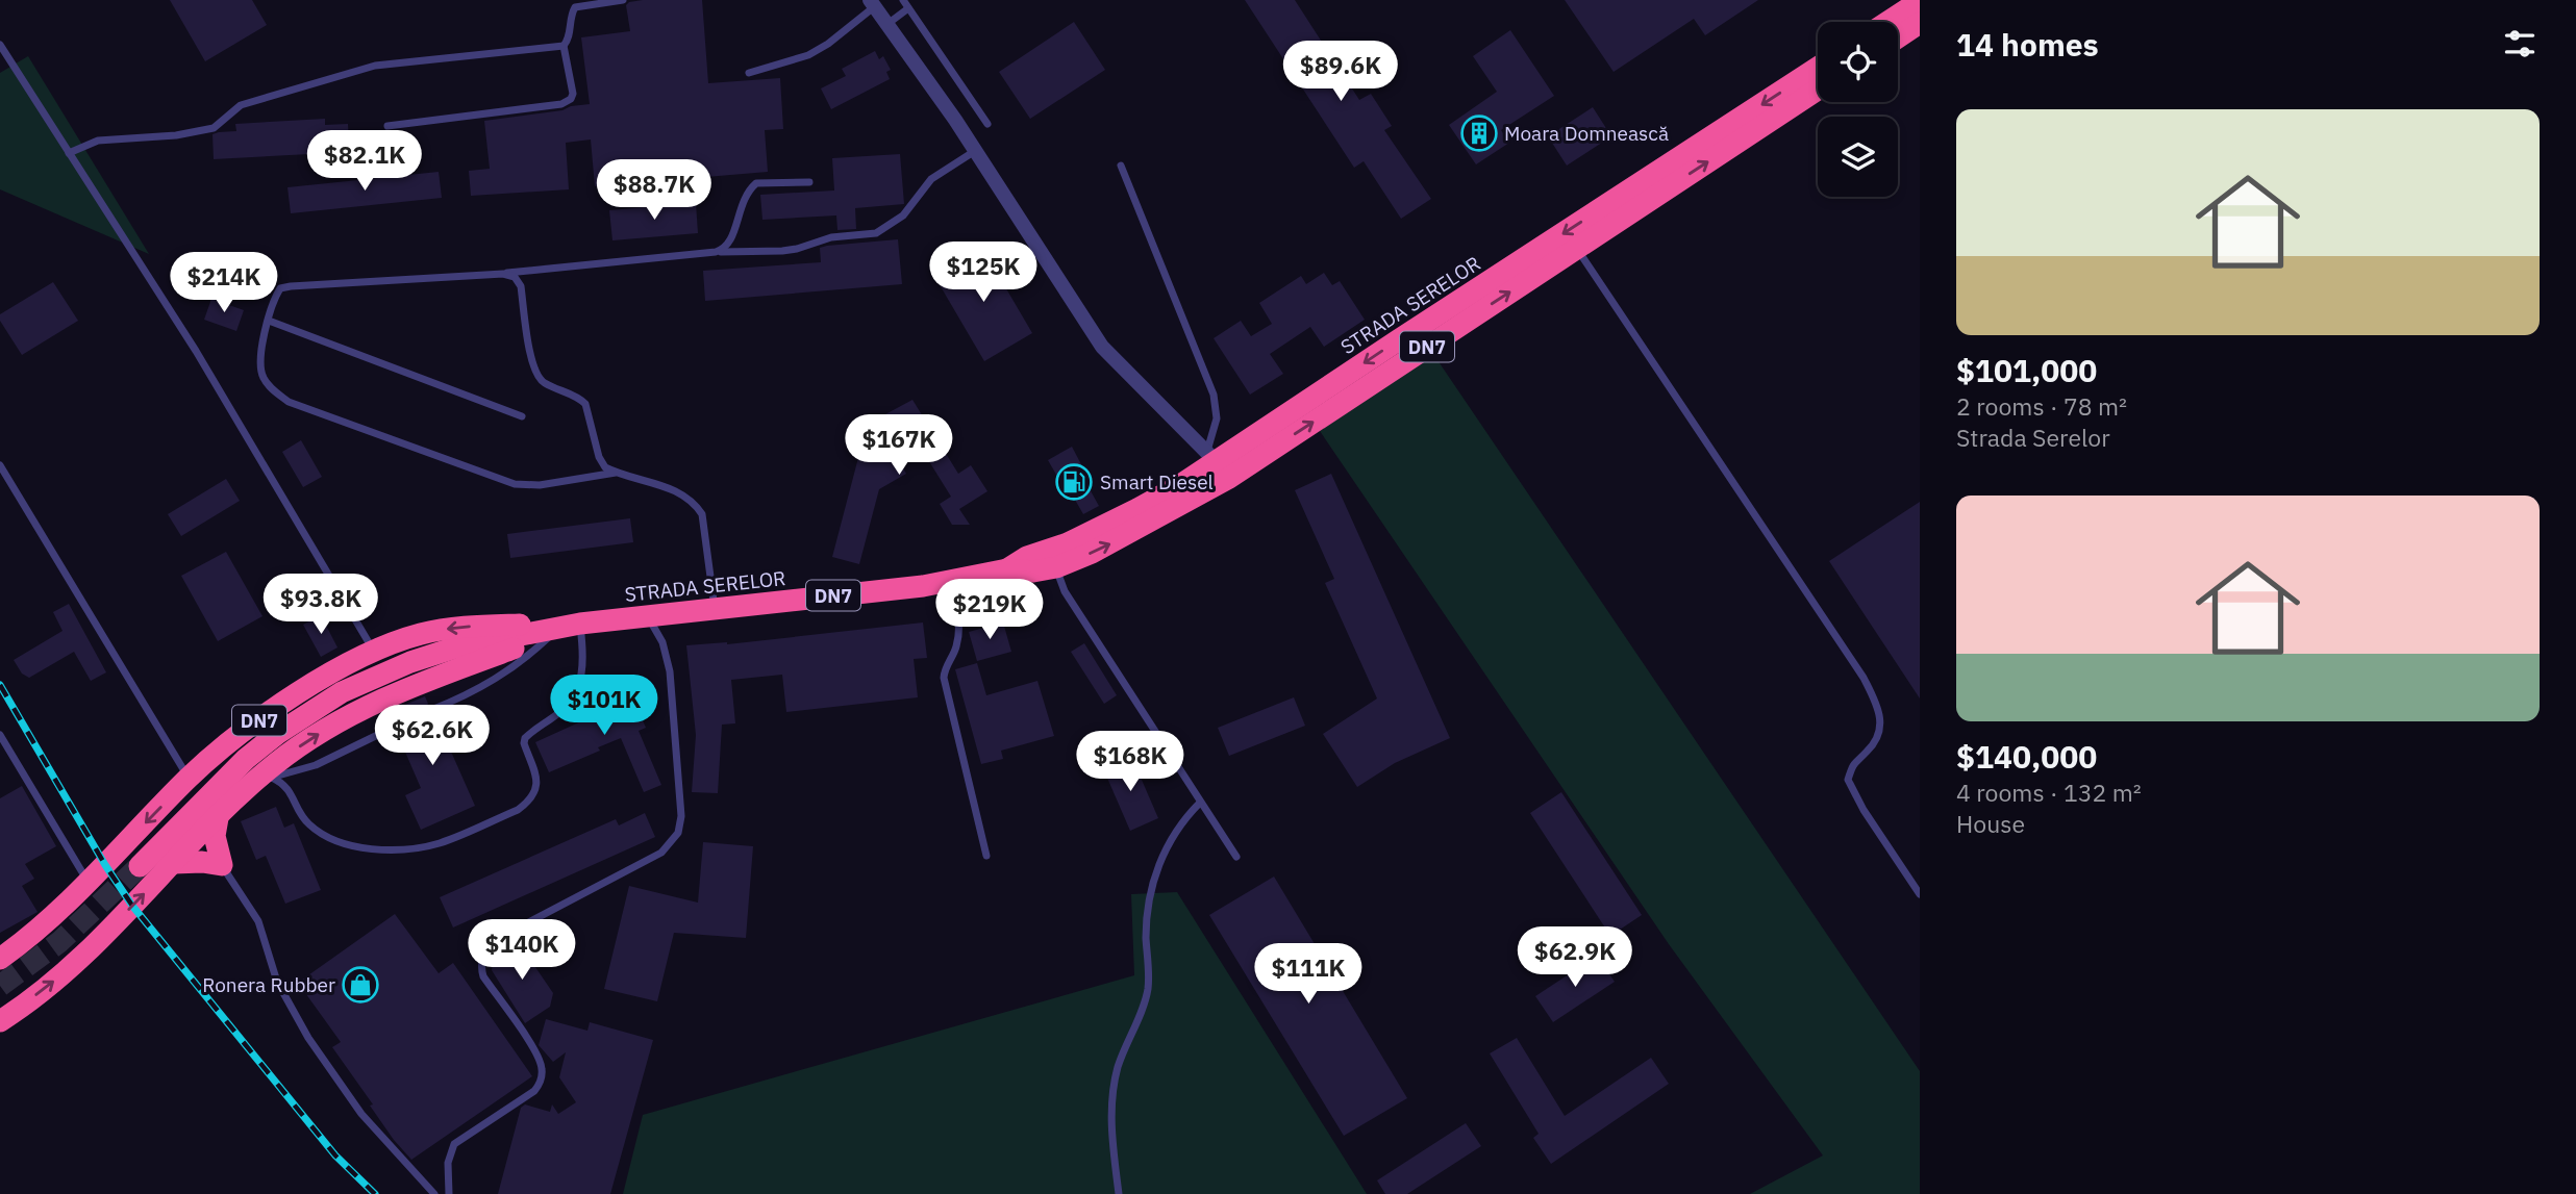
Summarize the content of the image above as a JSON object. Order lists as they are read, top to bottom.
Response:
{
  "streets": {
    "highway": ["STRADA SERELOR", "DN7"]
  },
  "crossings": [
    ["STRADA SERELOR", "DN7"]
  ],
  "places": {
    "building": ["Moara Domnească"],
    "fuel station": ["Smart Diesel"],
    "shop": ["Ronera Rubber"]
  },
  "page": {
    "heading": "14 homes",
    "price": [
      "$89.6K",
      "$82.1K",
      "$88.7K",
      "$125K",
      "$214K",
      "$167K",
      "$93.8K",
      "$219K",
      "$101K",
      "$62.6K",
      "$168K",
      "$140K",
      "$62.9K",
      "$111K"
    ],
    "list": [
      {
        "name": "$101,000",
        "note": "2 rooms · 78 m² · Strada Serelor"
      },
      {
        "name": "$140,000",
        "note": "4 rooms · 132 m² · House"
      }
    ]
  }
}
